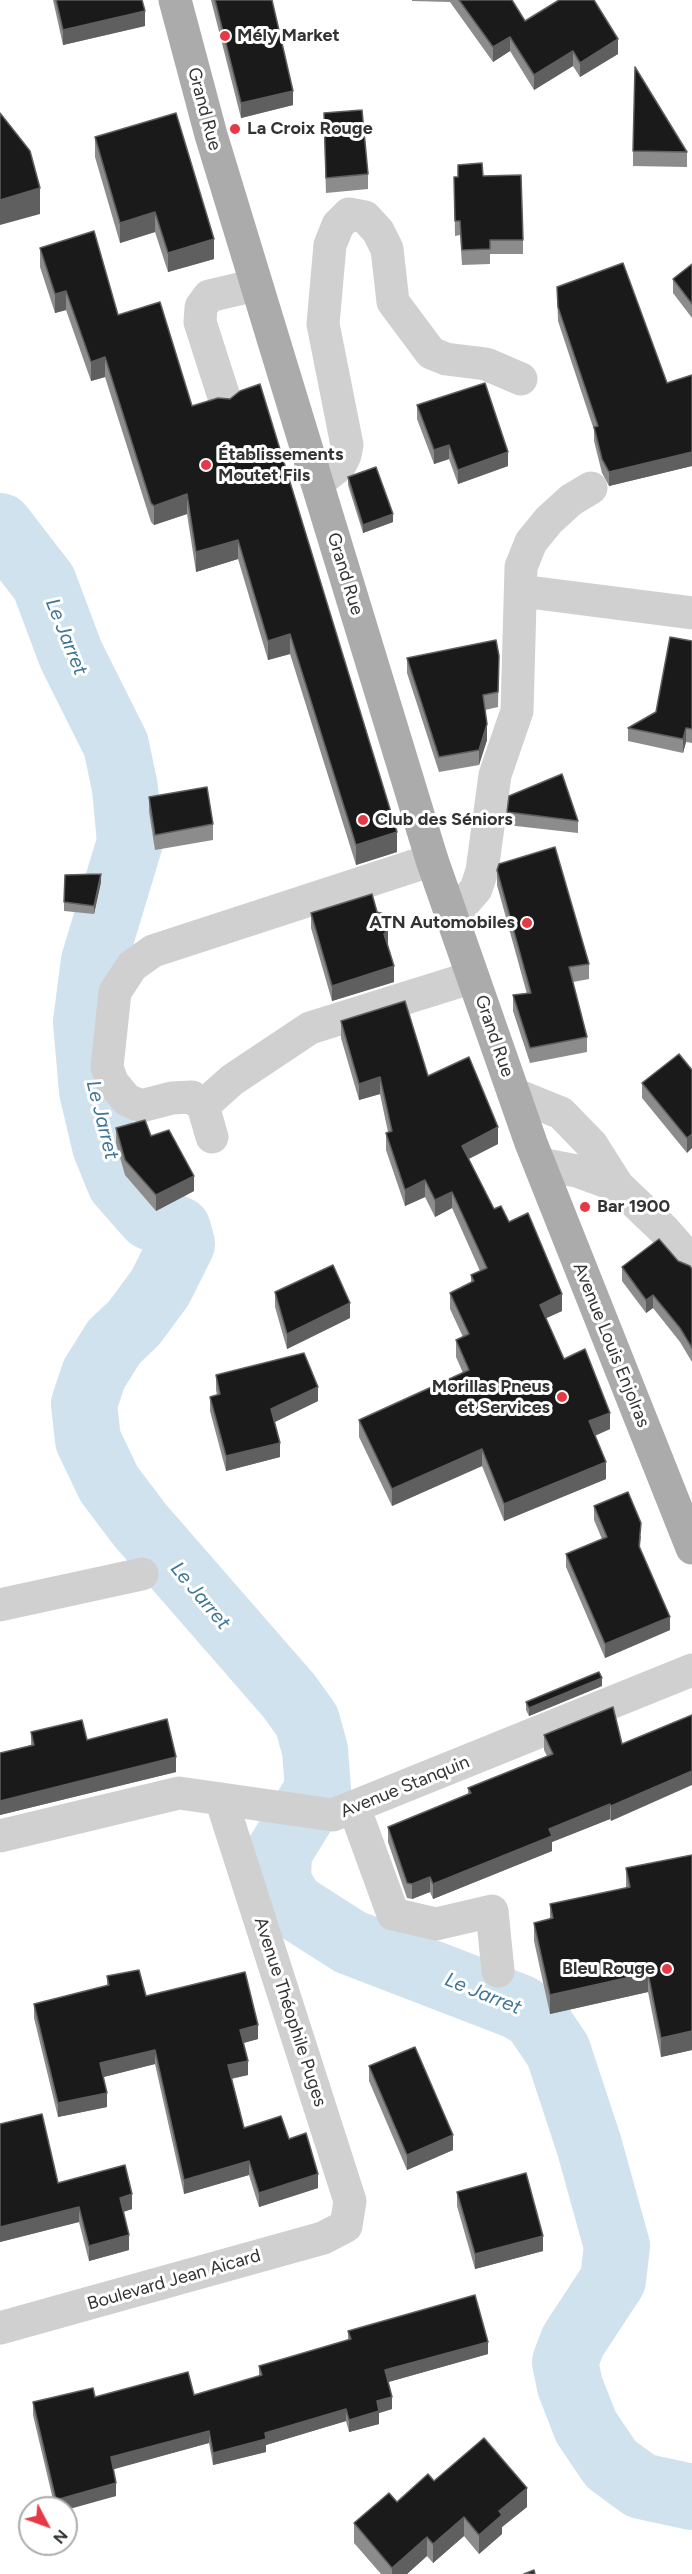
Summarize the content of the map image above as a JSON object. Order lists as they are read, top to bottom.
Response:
{
  "streets": {
    "main road": ["Grand Rue", "Avenue Louis Enjolras"],
    "street": ["Avenue Stanquin", "Avenue Théophile Puges", "Boulevard Jean Aicard"]
  },
  "crossings": [
    ["Grand Rue", "Avenue Louis Enjolras"],
    ["Avenue Stanquin", "Avenue Théophile Puges"],
    ["Avenue Théophile Puges", "Boulevard Jean Aicard"]
  ],
  "water": ["Le Jarret"],
  "places": [
    "Mély Market",
    "La Croix Rouge",
    "Établissements Moutet Fils",
    "Club des Séniors",
    "ATN Automobiles",
    "Bar 1900",
    "Morillas Pneus et Services",
    "Bleu Rouge"
  ],
  "north": "bottom right"
}
